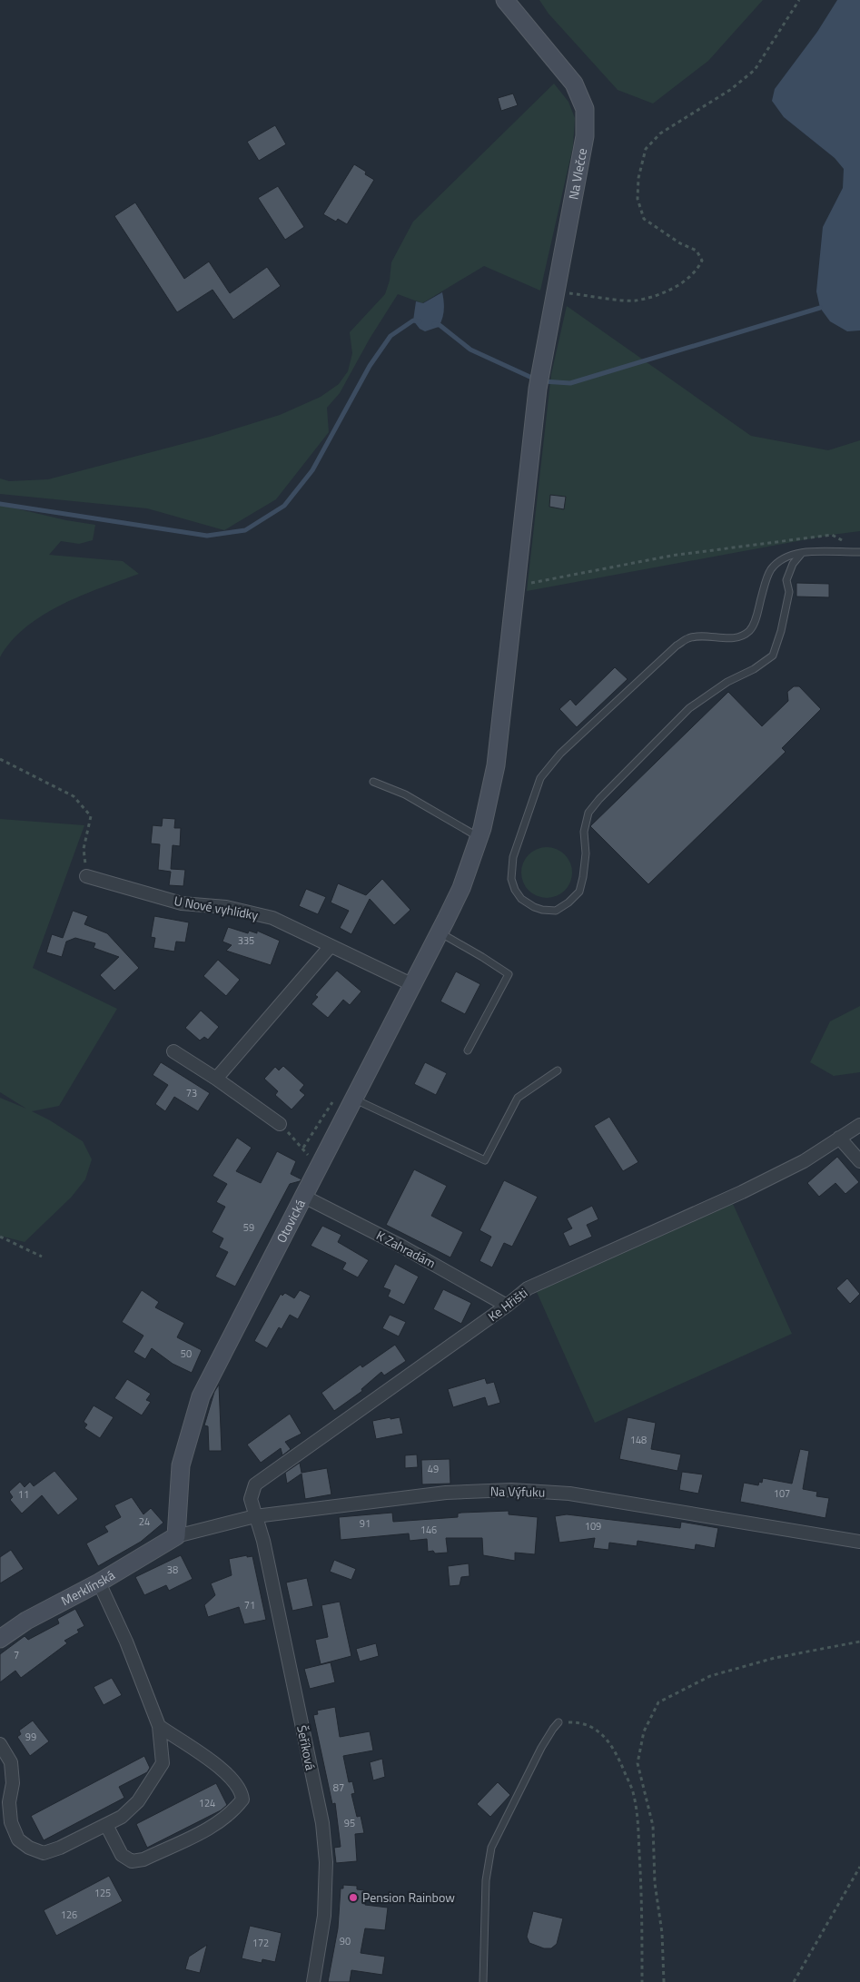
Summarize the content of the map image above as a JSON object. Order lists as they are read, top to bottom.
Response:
{
  "streets": {
    "street": [
      "Na Vlečce",
      "U Nové vyhlídky",
      "Otovická",
      "K Zahradám",
      "Ke Hřišti",
      "Na Výfuku",
      "Merklínská",
      "Šeříková"
    ]
  },
  "crossings": [
    ["Na Vlečce", "Otovická"],
    ["U Nové vyhlídky", "Otovická"],
    ["Otovická", "K Zahradám"],
    ["Otovická", "Na Výfuku"],
    ["Otovická", "Merklínská"],
    ["K Zahradám", "Ke Hřišti"],
    ["Ke Hřišti", "Na Výfuku"],
    ["Ke Hřišti", "Šeříková"],
    ["Na Výfuku", "Merklínská"],
    ["Na Výfuku", "Šeříková"]
  ],
  "places": ["Pension Rainbow"],
  "house_numbers": [
    "335",
    "73",
    "59",
    "50",
    "148",
    "49",
    "107",
    "11",
    "24",
    "91",
    "109",
    "146",
    "38",
    "71",
    "7",
    "99",
    "87",
    "124",
    "95",
    "125",
    "126",
    "90",
    "172"
  ]
}
